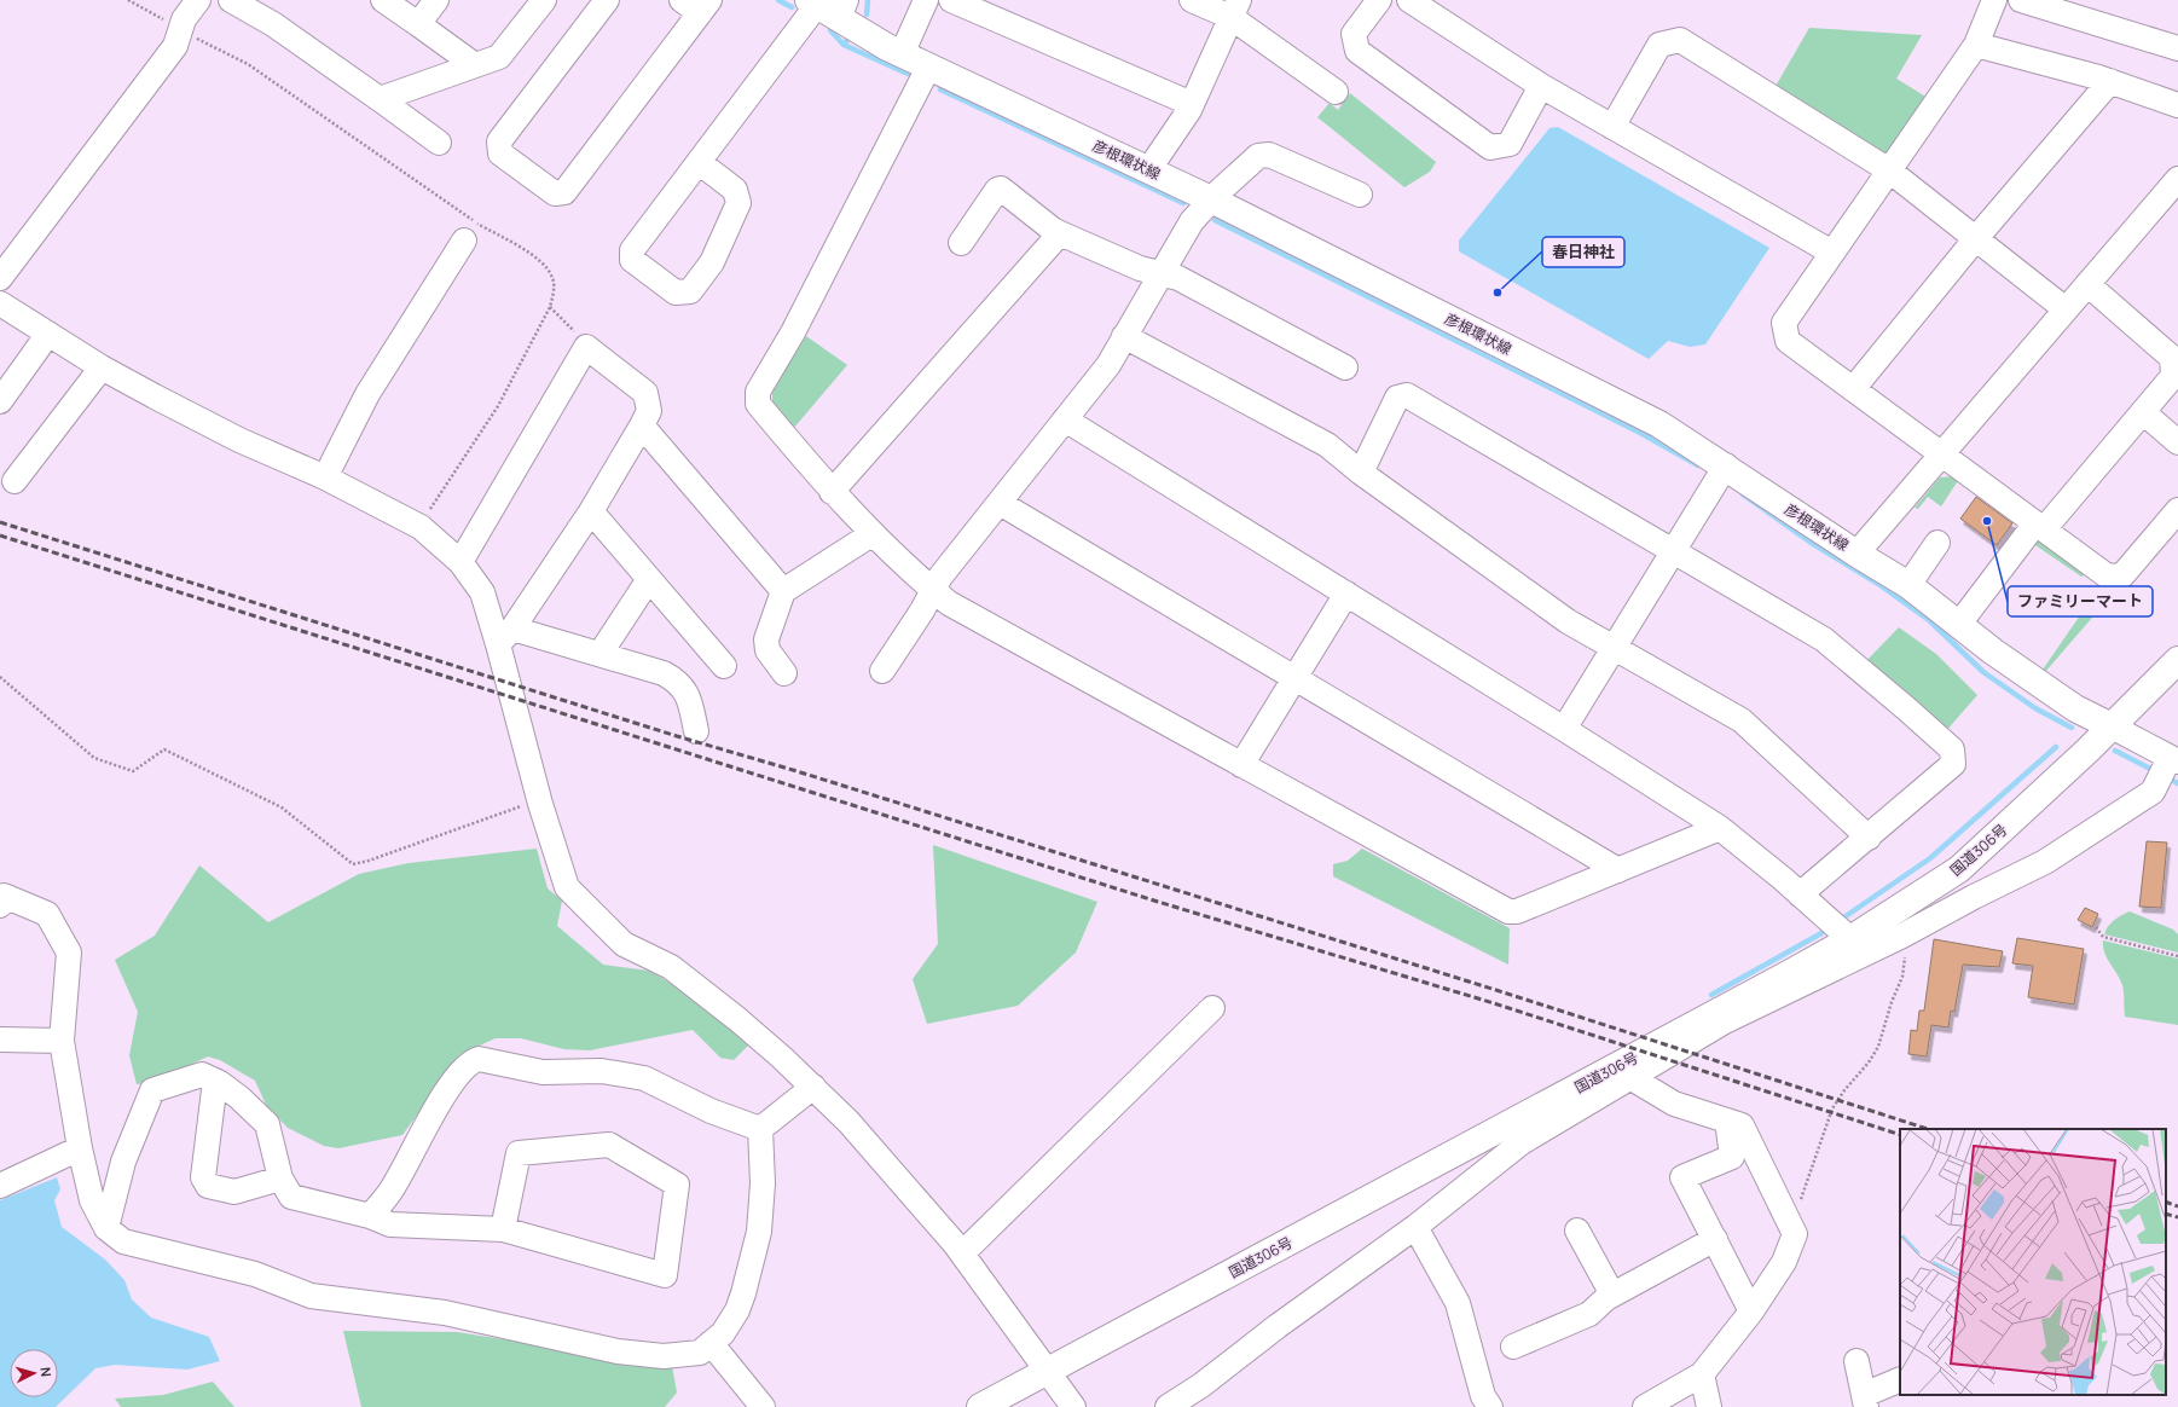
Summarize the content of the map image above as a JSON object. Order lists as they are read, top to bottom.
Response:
{
  "streets": {
    "main road": ["彦根環状線", "国道306号"]
  },
  "crossings": [
    ["彦根環状線", "国道306号"]
  ],
  "places": ["春日神社", "ファミリーマート"],
  "north": "right"
}
